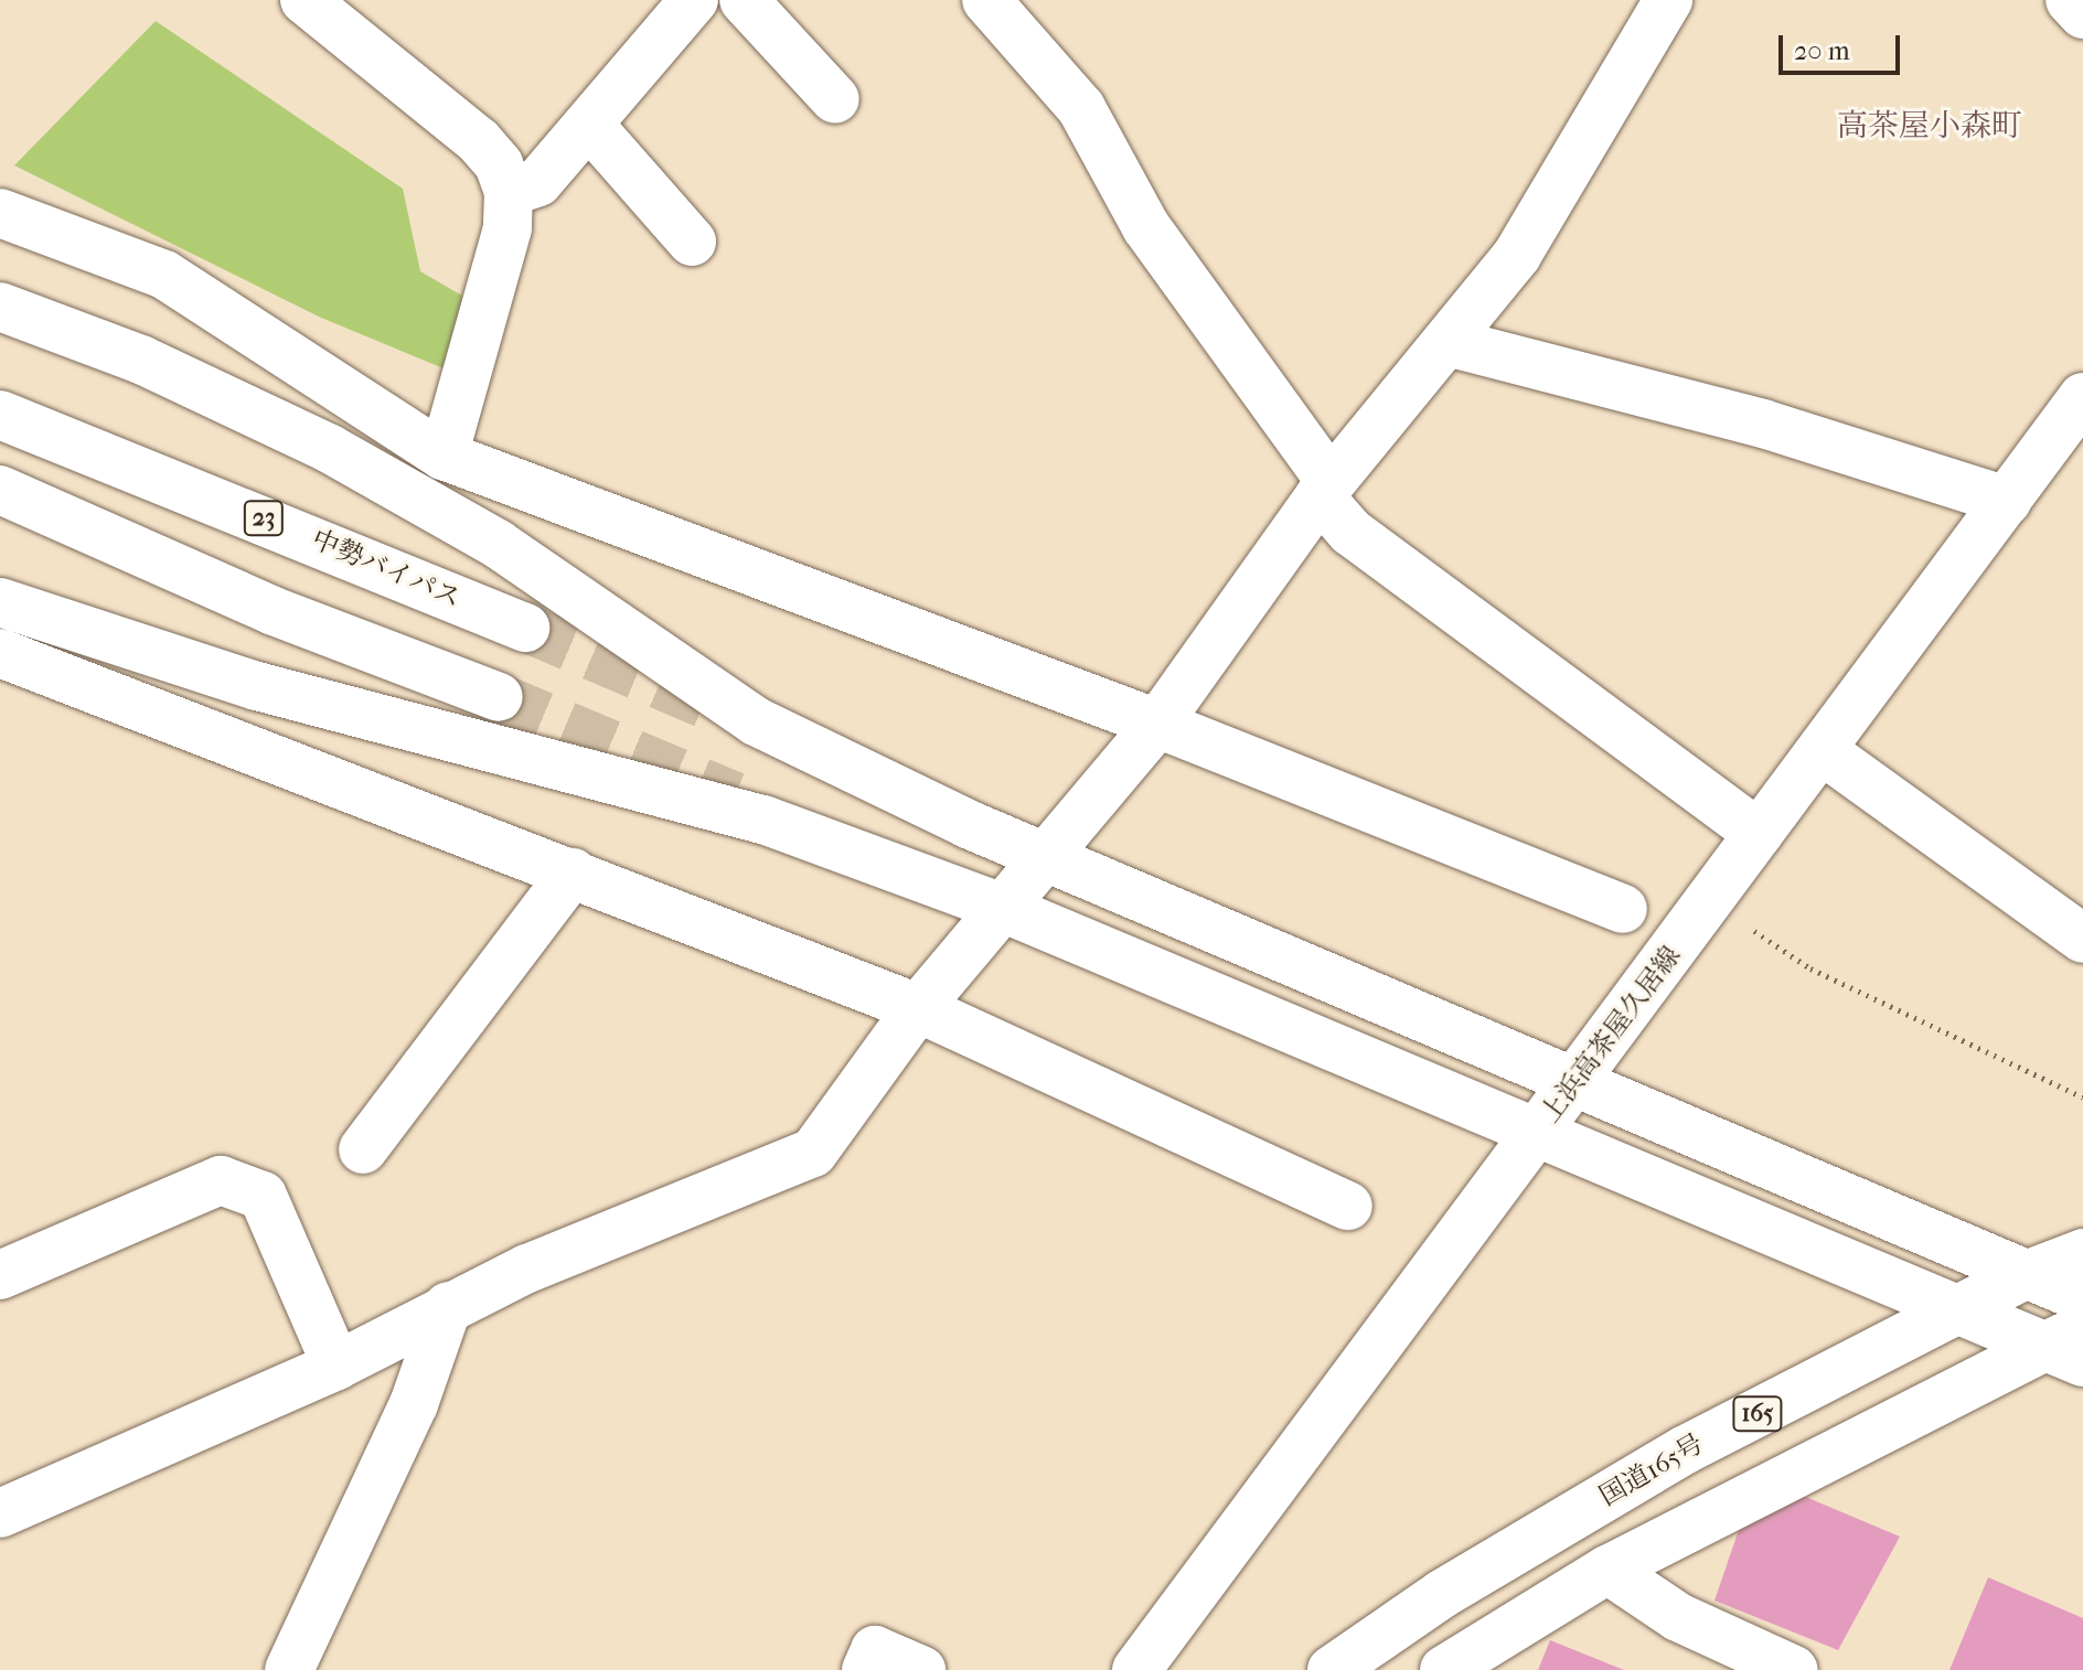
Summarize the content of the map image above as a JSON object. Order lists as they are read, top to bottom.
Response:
{
  "streets": {
    "main road": [
      "23",
      "中勢バイパス",
      "上浜高茶屋久居線",
      "165",
      "国道165号"
    ]
  },
  "districts": ["高茶屋小森町"],
  "scale_bar": "20 m"
}
